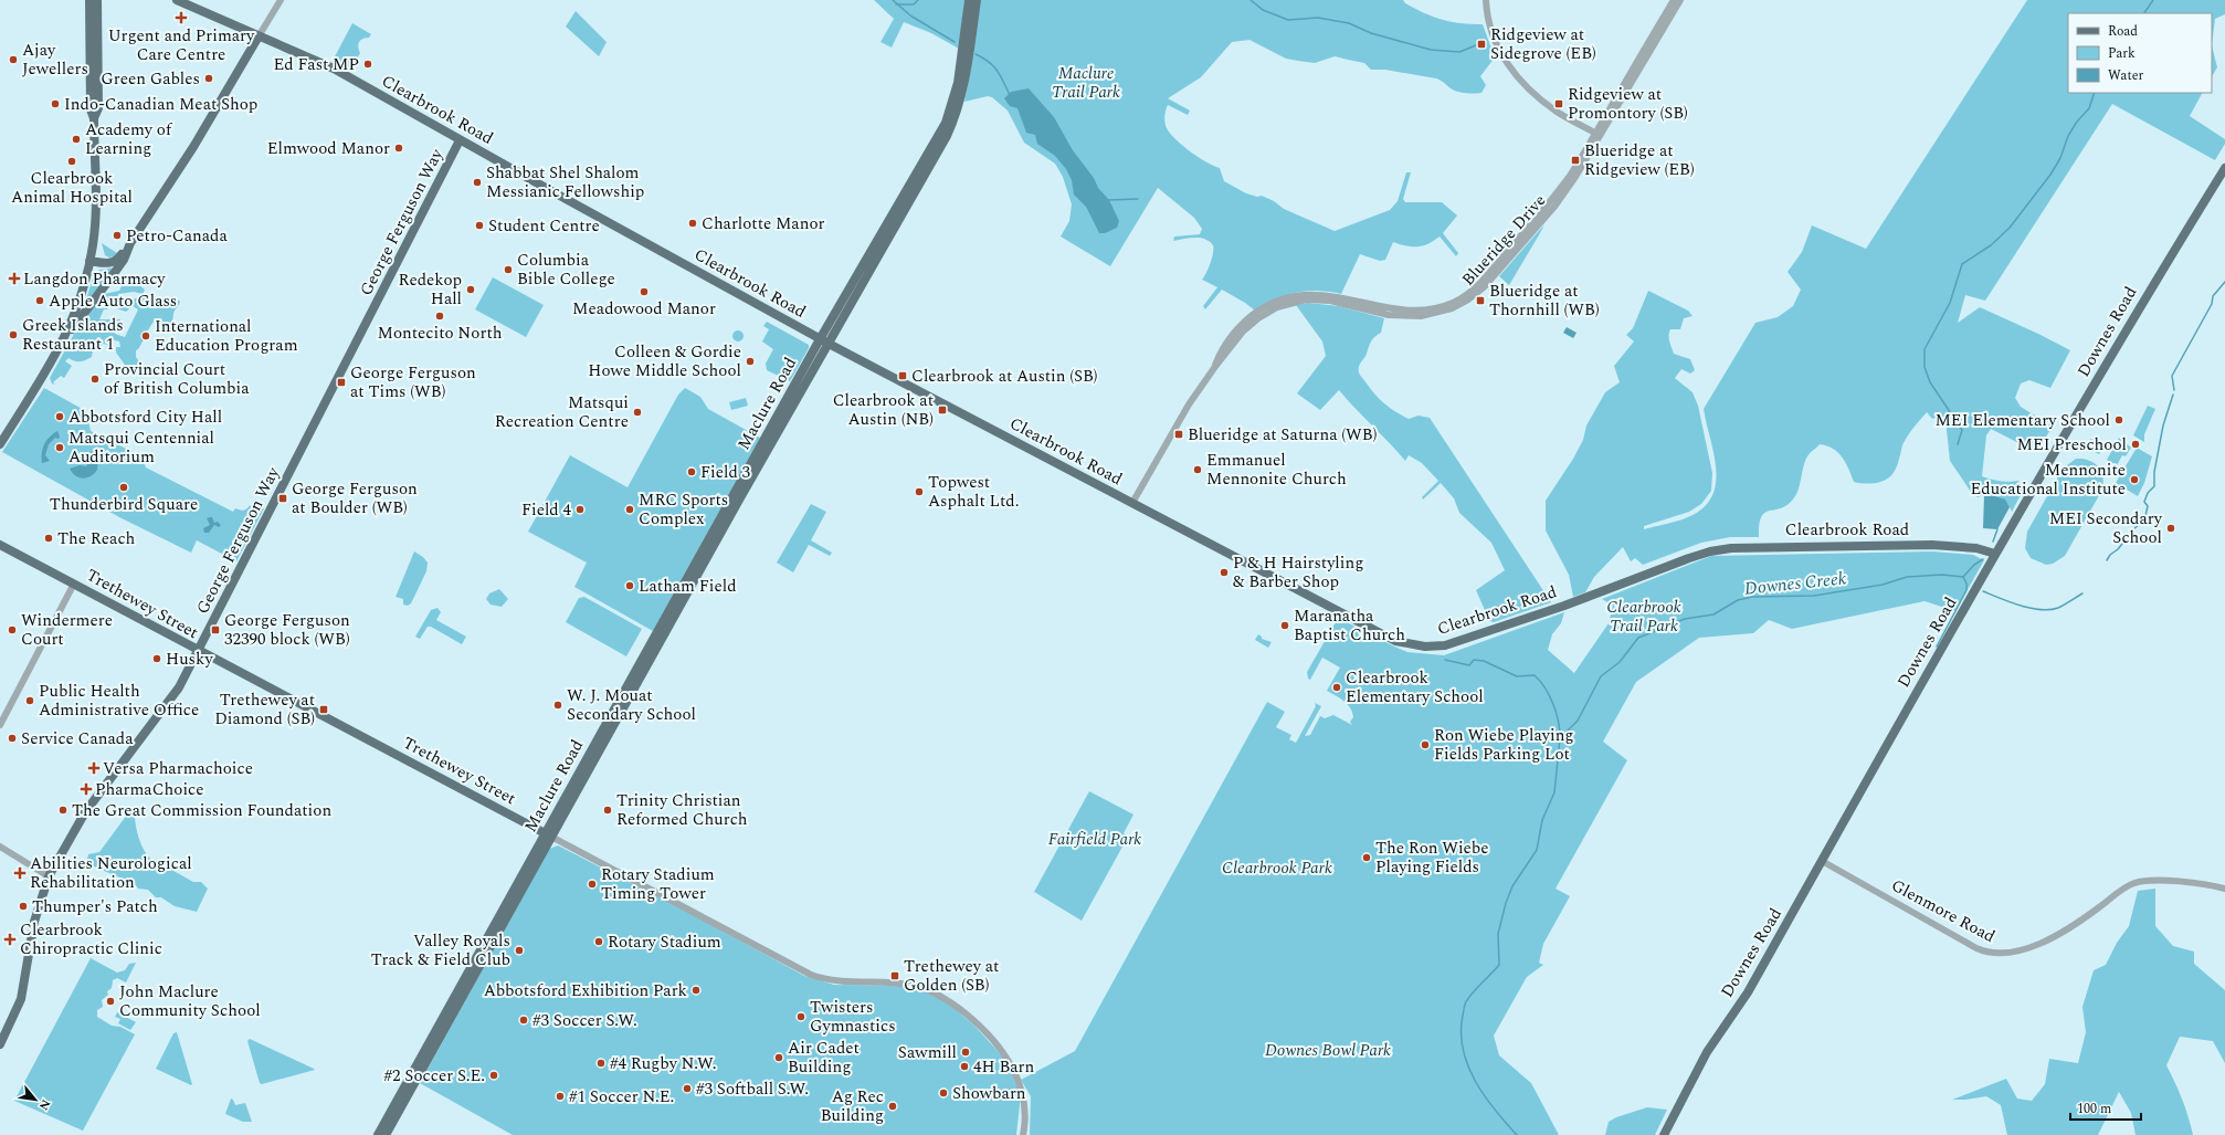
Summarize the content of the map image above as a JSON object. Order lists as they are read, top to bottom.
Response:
{
  "streets": {
    "main road": [
      "Clearbrook Road",
      "George Ferguson Way",
      "Downes Road",
      "Maclure Road",
      "Trethewey Street"
    ],
    "street": ["Blueridge Drive", "Glenmore Road"]
  },
  "crossings": [
    ["Clearbrook Road", "George Ferguson Way"],
    ["Clearbrook Road", "Blueridge Drive"],
    ["Clearbrook Road", "Downes Road"],
    ["Clearbrook Road", "Maclure Road"],
    ["George Ferguson Way", "Trethewey Street"],
    ["Downes Road", "Glenmore Road"],
    ["Maclure Road", "Trethewey Street"]
  ],
  "water": ["Downes Creek"],
  "parks": [
    "Maclure Trail Park",
    "Clearbrook Trail Park",
    "Fairfield Park",
    "Clearbrook Park",
    "Downes Bowl Park"
  ],
  "places": {
    "health": [
      "Urgent and Primary Care Centre",
      "Langdon Pharmacy",
      "Versa Pharmachoice",
      "PharmaChoice",
      "Abilities Neurological Rehabilitation",
      "Clearbrook Chiropractic Clinic"
    ],
    "transit": [
      "Ridgeview at Sidegrove (EB)",
      "Ridgeview at Promontory (SB)",
      "Blueridge at Ridgeview (EB)",
      "Blueridge at Thornhill (WB)",
      "Clearbrook at Austin (SB)",
      "George Ferguson at Tims (WB)",
      "Clearbrook at Austin (NB)",
      "Blueridge at Saturna (WB)",
      "George Ferguson at Boulder (WB)",
      "George Ferguson 32390 block (WB)",
      "Trethewey at Diamond (SB)",
      "Trethewey at Golden (SB)"
    ],
    "other": [
      "Ajay Jewellers",
      "Ed Fast MP",
      "Green Gables",
      "Indo-Canadian Meat Shop",
      "Academy of Learning",
      "Elmwood Manor",
      "Clearbrook Animal Hospital",
      "Shabbat Shel Shalom Messianic Fellowship",
      "Charlotte Manor",
      "Student Centre",
      "Petro-Canada",
      "Columbia Bible College",
      "Redekop Hall",
      "Meadowood Manor",
      "Apple Auto Glass",
      "Montecito North",
      "Greek Islands Restaurant 1",
      "International Education Program",
      "Colleen & Gordie Howe Middle School",
      "Provincial Court of British Columbia",
      "Matsqui Recreation Centre",
      "Abbotsford City Hall",
      "MEI Elementary School",
      "MEI Preschool",
      "Matsqui Centennial Auditorium",
      "Emmanuel Mennonite Church",
      "Field 3",
      "Mennonite Educational Institute",
      "Thunderbird Square",
      "Topwest Asphalt Ltd.",
      "Field 4",
      "MRC Sports Complex",
      "MEI Secondary School",
      "The Reach",
      "P & H Hairstyling & Barber Shop",
      "Latham Field",
      "Maranatha Baptist Church",
      "Windermere Court",
      "Husky",
      "Clearbrook Elementary School",
      "Public Health Administrative Office",
      "W. J. Mouat Secondary School",
      "Service Canada",
      "Ron Wiebe Playing Fields Parking Lot",
      "The Great Commission Foundation",
      "Trinity Christian Reformed Church",
      "The Ron Wiebe Playing Fields",
      "Rotary Stadium Timing Tower",
      "Thumper's Patch",
      "Rotary Stadium",
      "Valley Royals Track & Field Club",
      "Abbotsford Exhibition Park",
      "John Maclure Community School",
      "Twisters Gymnastics",
      "#3 Soccer S.W.",
      "Sawmill",
      "Air Cadet Building",
      "#4 Rugby N.W.",
      "4H Barn",
      "#2 Soccer S.E.",
      "#3 Softball S.W.",
      "Showbarn",
      "#1 Soccer N.E.",
      "Ag Rec Building"
    ]
  },
  "legend": ["Road", "Park", "Water"],
  "scale_bar": "100 m",
  "north": "bottom right"
}
